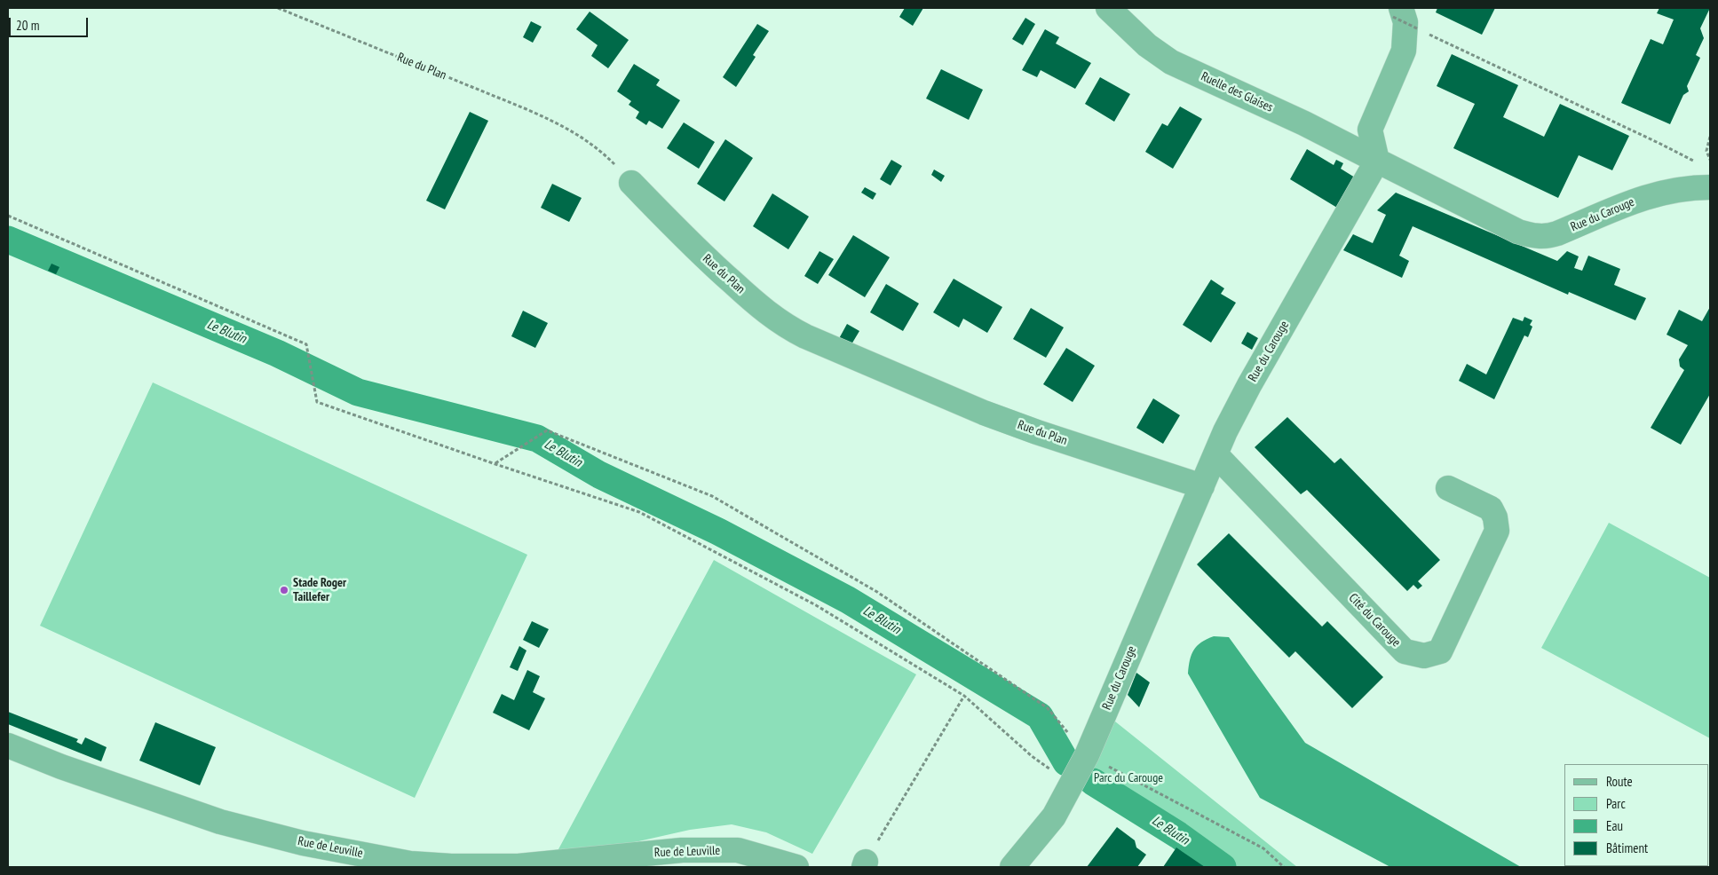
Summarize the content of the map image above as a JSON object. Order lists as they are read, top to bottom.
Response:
{
  "streets": {
    "street": [
      "Rue du Plan",
      "Ruelle des Glaises",
      "Rue du Carouge",
      "Cité du Carouge",
      "Rue de Leuville"
    ]
  },
  "crossings": [
    ["Rue du Plan", "Rue du Carouge"],
    ["Ruelle des Glaises", "Rue du Carouge"],
    ["Rue du Carouge", "Cité du Carouge"]
  ],
  "water": ["Le Blutin"],
  "parks": ["Parc du Carouge"],
  "places": ["Stade Roger Taillefer"],
  "legend": [
    "Route",
    "Parc",
    "Eau",
    "Bâtiment"
  ],
  "scale_bar": "20 m"
}
